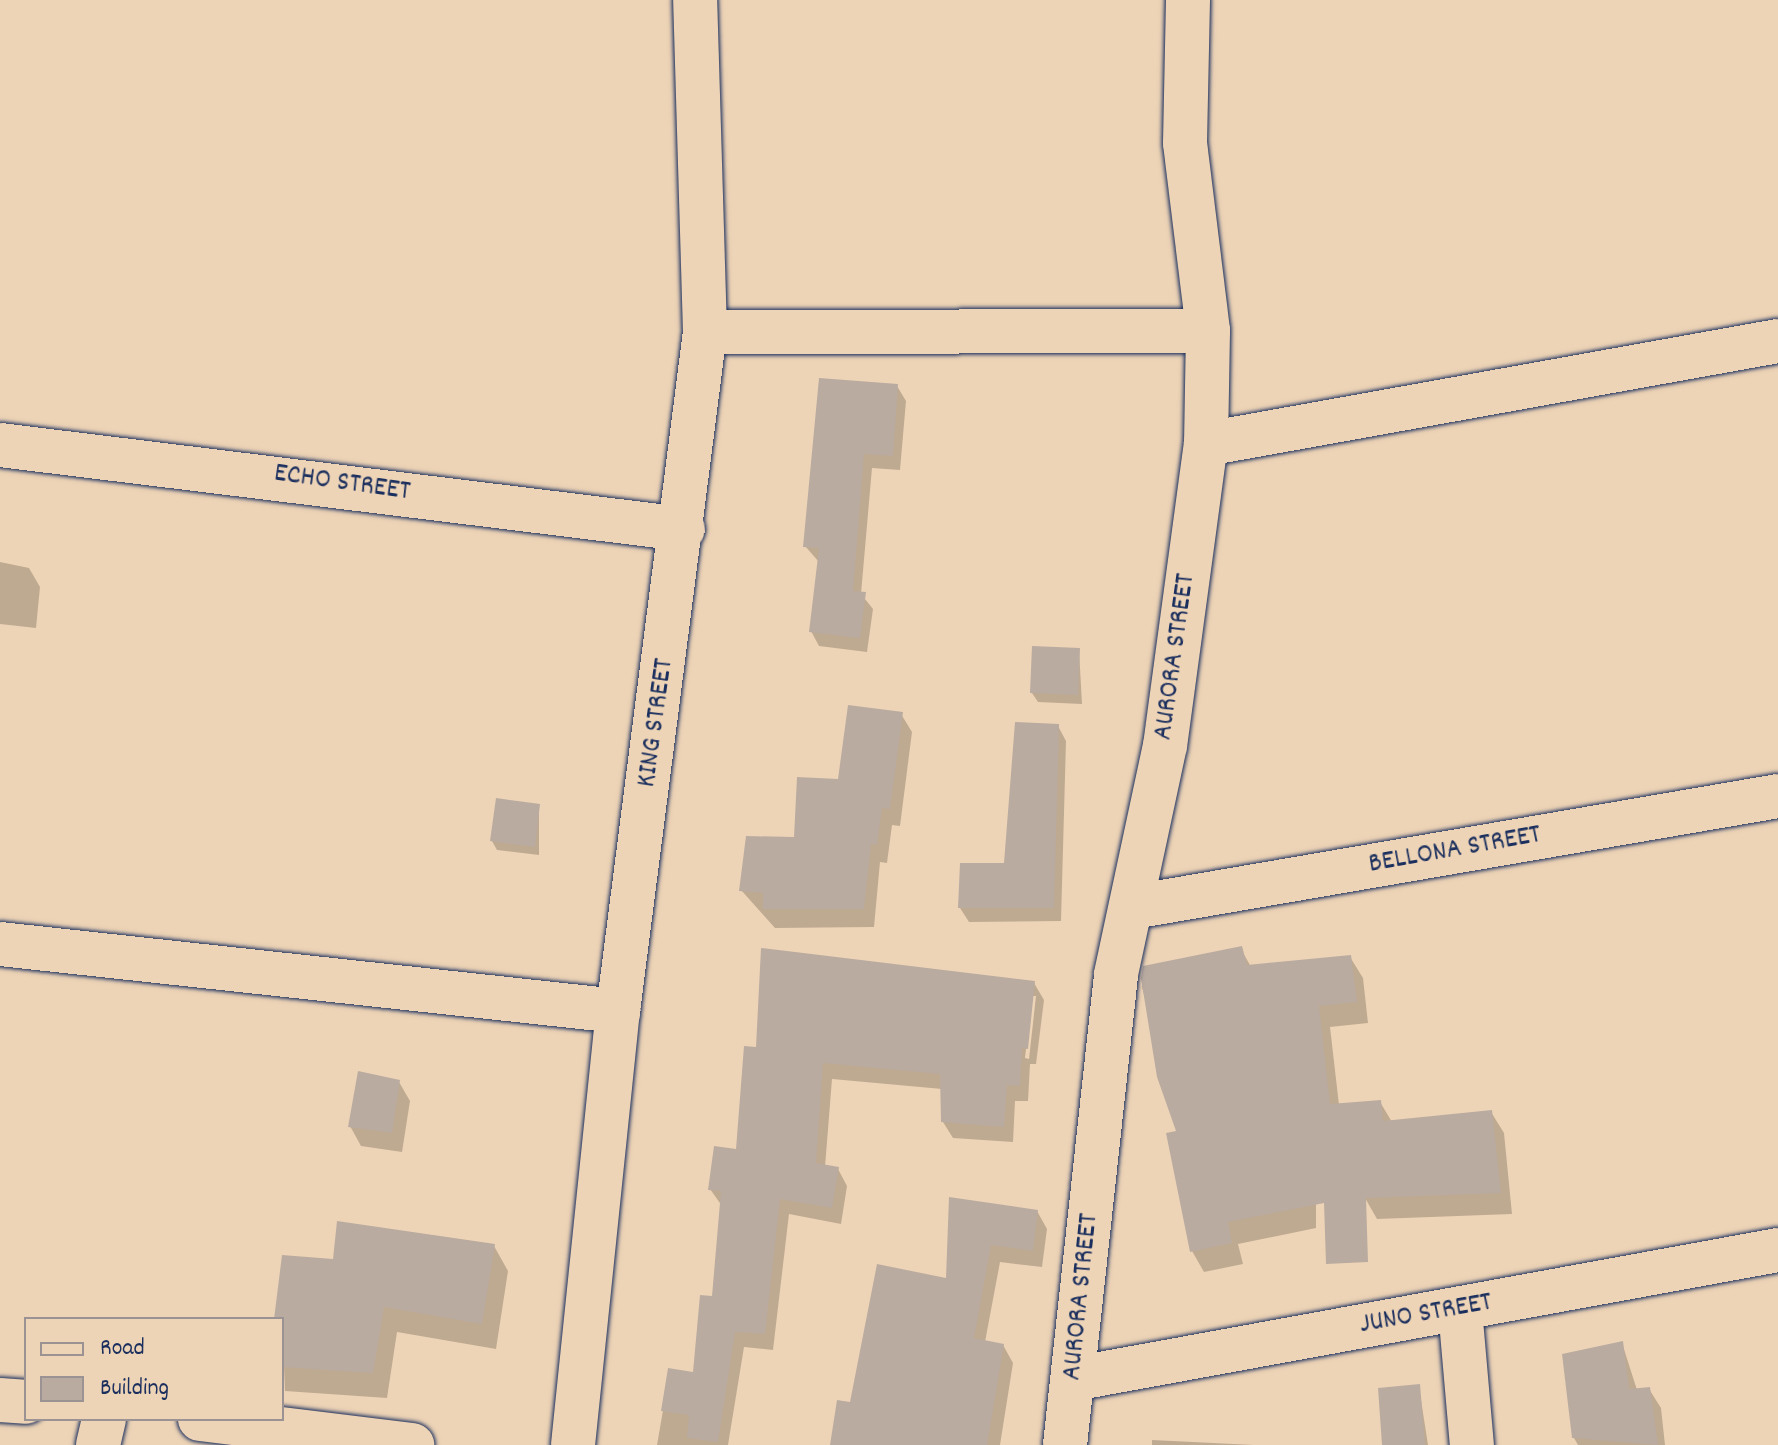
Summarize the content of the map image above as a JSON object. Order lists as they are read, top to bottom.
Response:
{
  "streets": {
    "street": [
      "ECHO STREET",
      "AURORA STREET",
      "KING STREET",
      "BELLONA STREET",
      "JUNO STREET"
    ]
  },
  "crossings": [
    ["ECHO STREET", "KING STREET"],
    ["AURORA STREET", "BELLONA STREET"],
    ["AURORA STREET", "JUNO STREET"]
  ],
  "legend": ["Road", "Building"]
}
